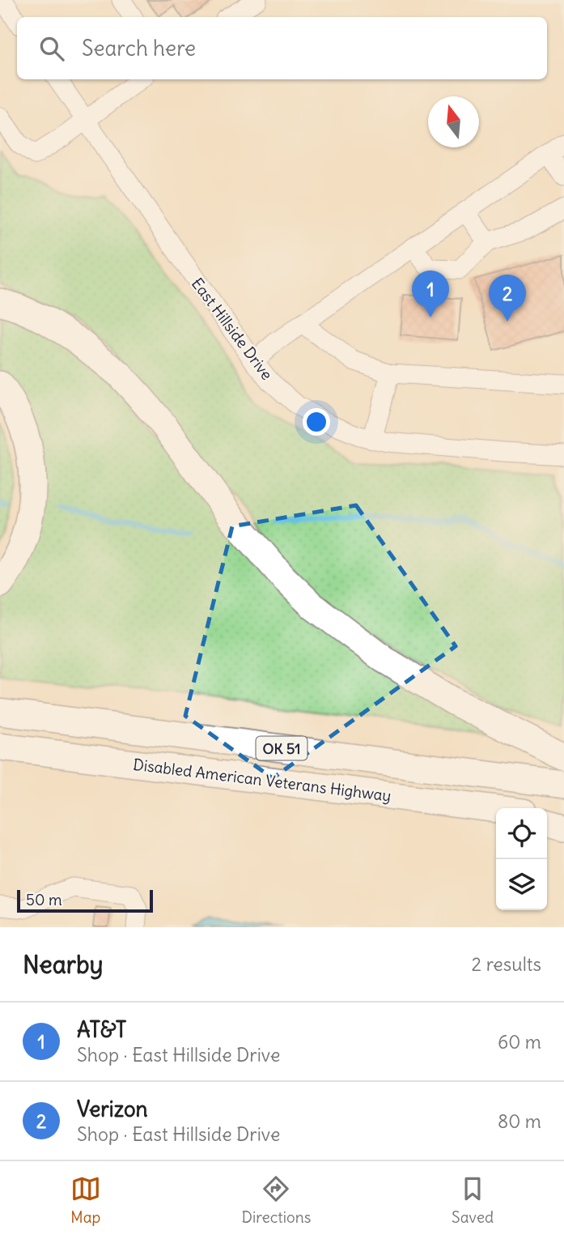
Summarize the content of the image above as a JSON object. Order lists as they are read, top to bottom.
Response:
{
  "streets": {
    "highway": ["OK 51", "Disabled American Veterans Highway"],
    "street": ["East Hillside Drive"]
  },
  "scale_bar": "50 m",
  "north": "top",
  "page": {
    "search": "Search here",
    "pins": ["1", "2"],
    "scale": "50 m",
    "heading": ["Nearby", "2 results"],
    "list": [
      {
        "mark": "1",
        "name": "AT&T",
        "note": "Shop · East Hillside Drive",
        "value": "60 m"
      },
      {
        "mark": "2",
        "name": "Verizon",
        "note": "Shop · East Hillside Drive",
        "value": "80 m"
      }
    ],
    "nav": ["Map", "Directions", "Saved"]
  }
}
